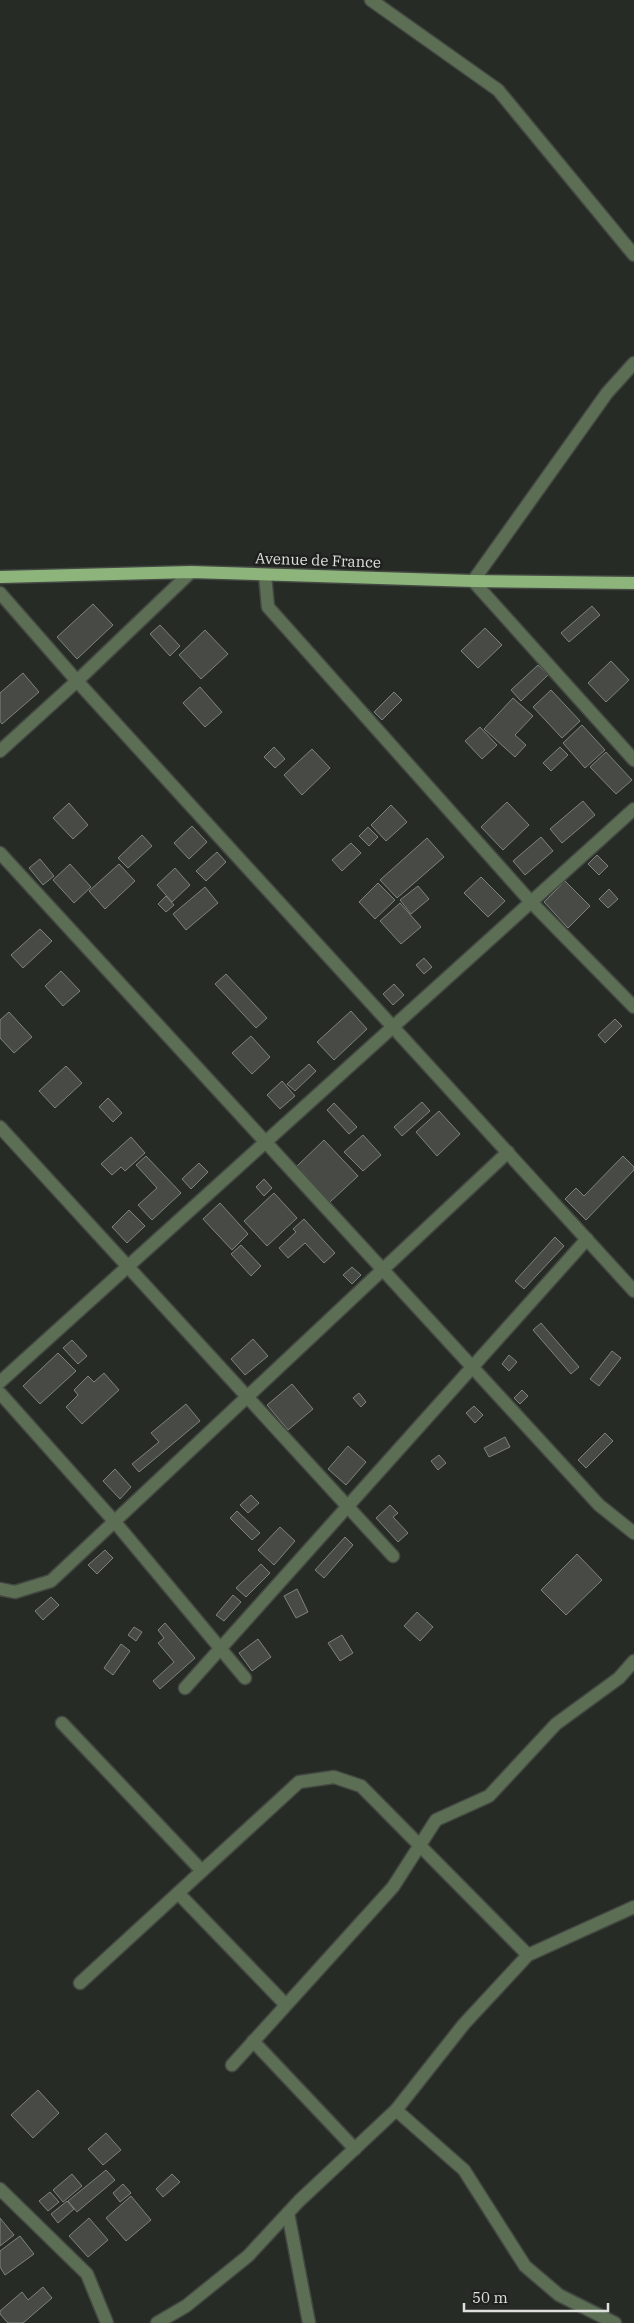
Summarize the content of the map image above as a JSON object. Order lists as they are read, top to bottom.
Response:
{
  "streets": {
    "main road": ["Avenue de France"]
  },
  "scale_bar": "50 m"
}
